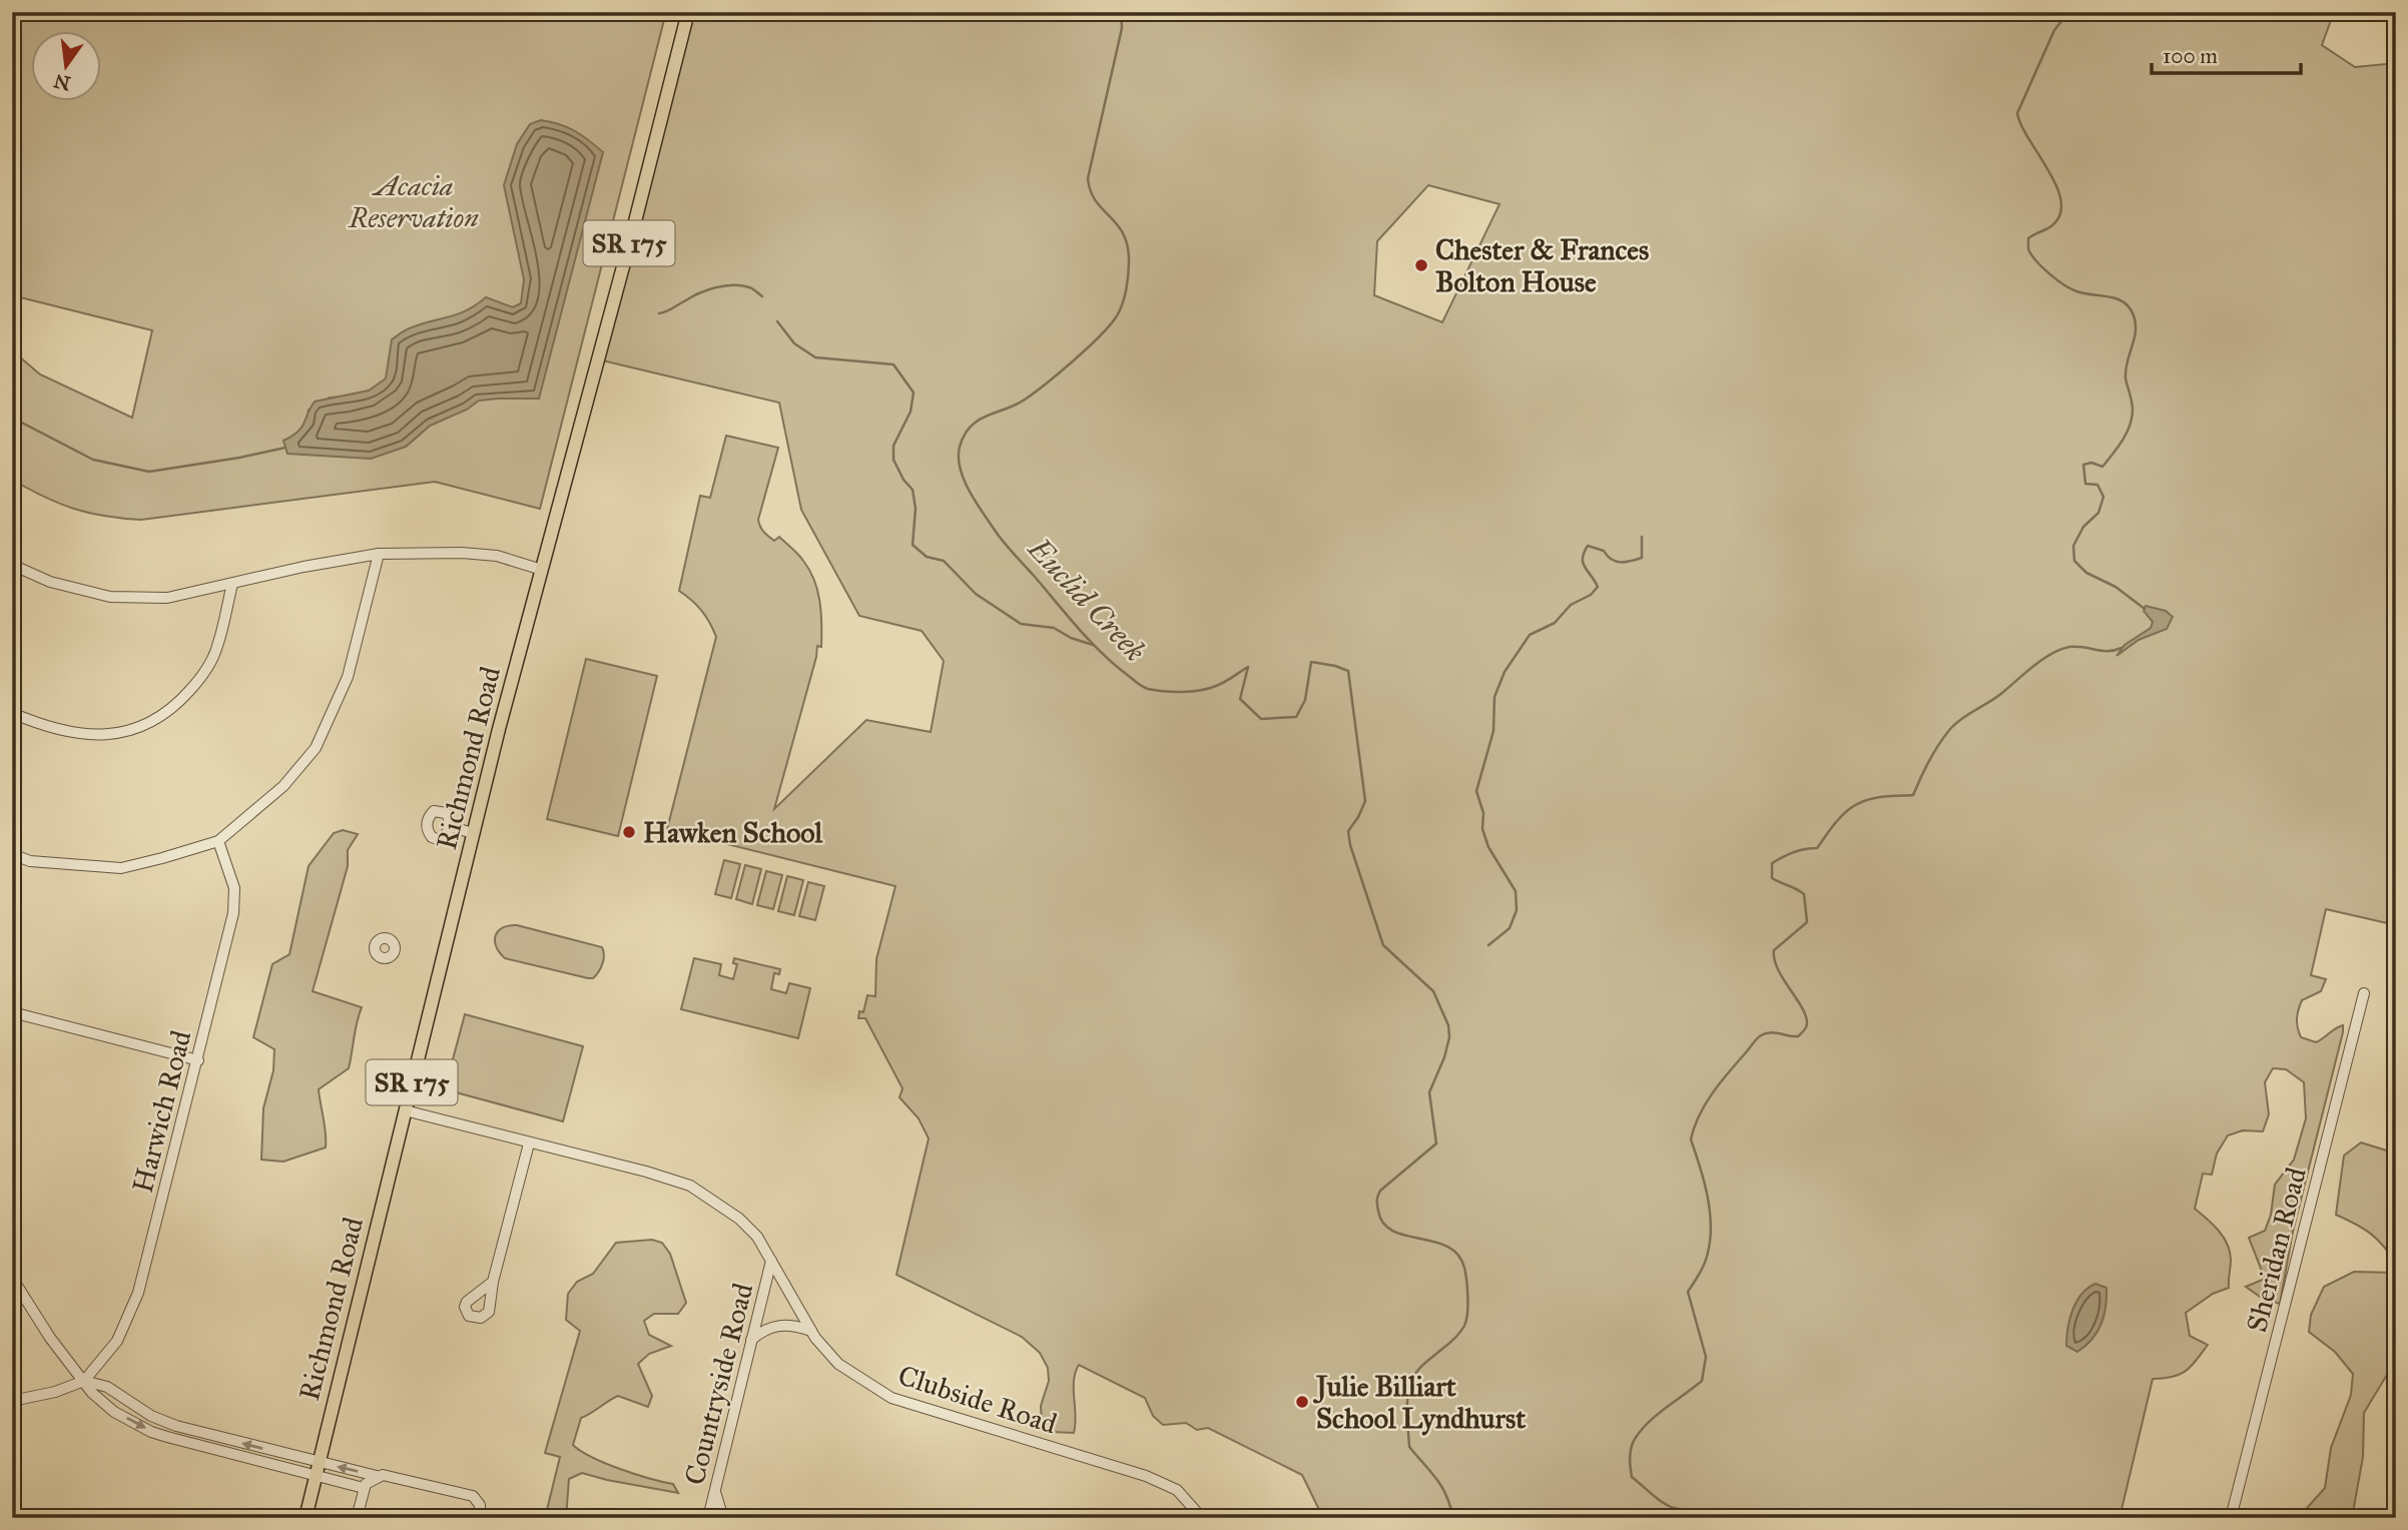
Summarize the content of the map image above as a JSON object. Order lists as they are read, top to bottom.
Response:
{
  "streets": {
    "main road": ["SR 175", "Richmond Road"],
    "street": [
      "Harwich Road",
      "Sheridan Road",
      "Countryside Road",
      "Clubside Road"
    ]
  },
  "crossings": [
    ["Richmond Road", "Clubside Road"],
    ["Countryside Road", "Clubside Road"]
  ],
  "water": ["Euclid Creek"],
  "parks": ["Acacia Reservation"],
  "places": ["Chester & Frances Bolton House", "Hawken School", "Julie Billiart School Lyndhurst"],
  "scale_bar": "100 m",
  "north": "bottom"
}
